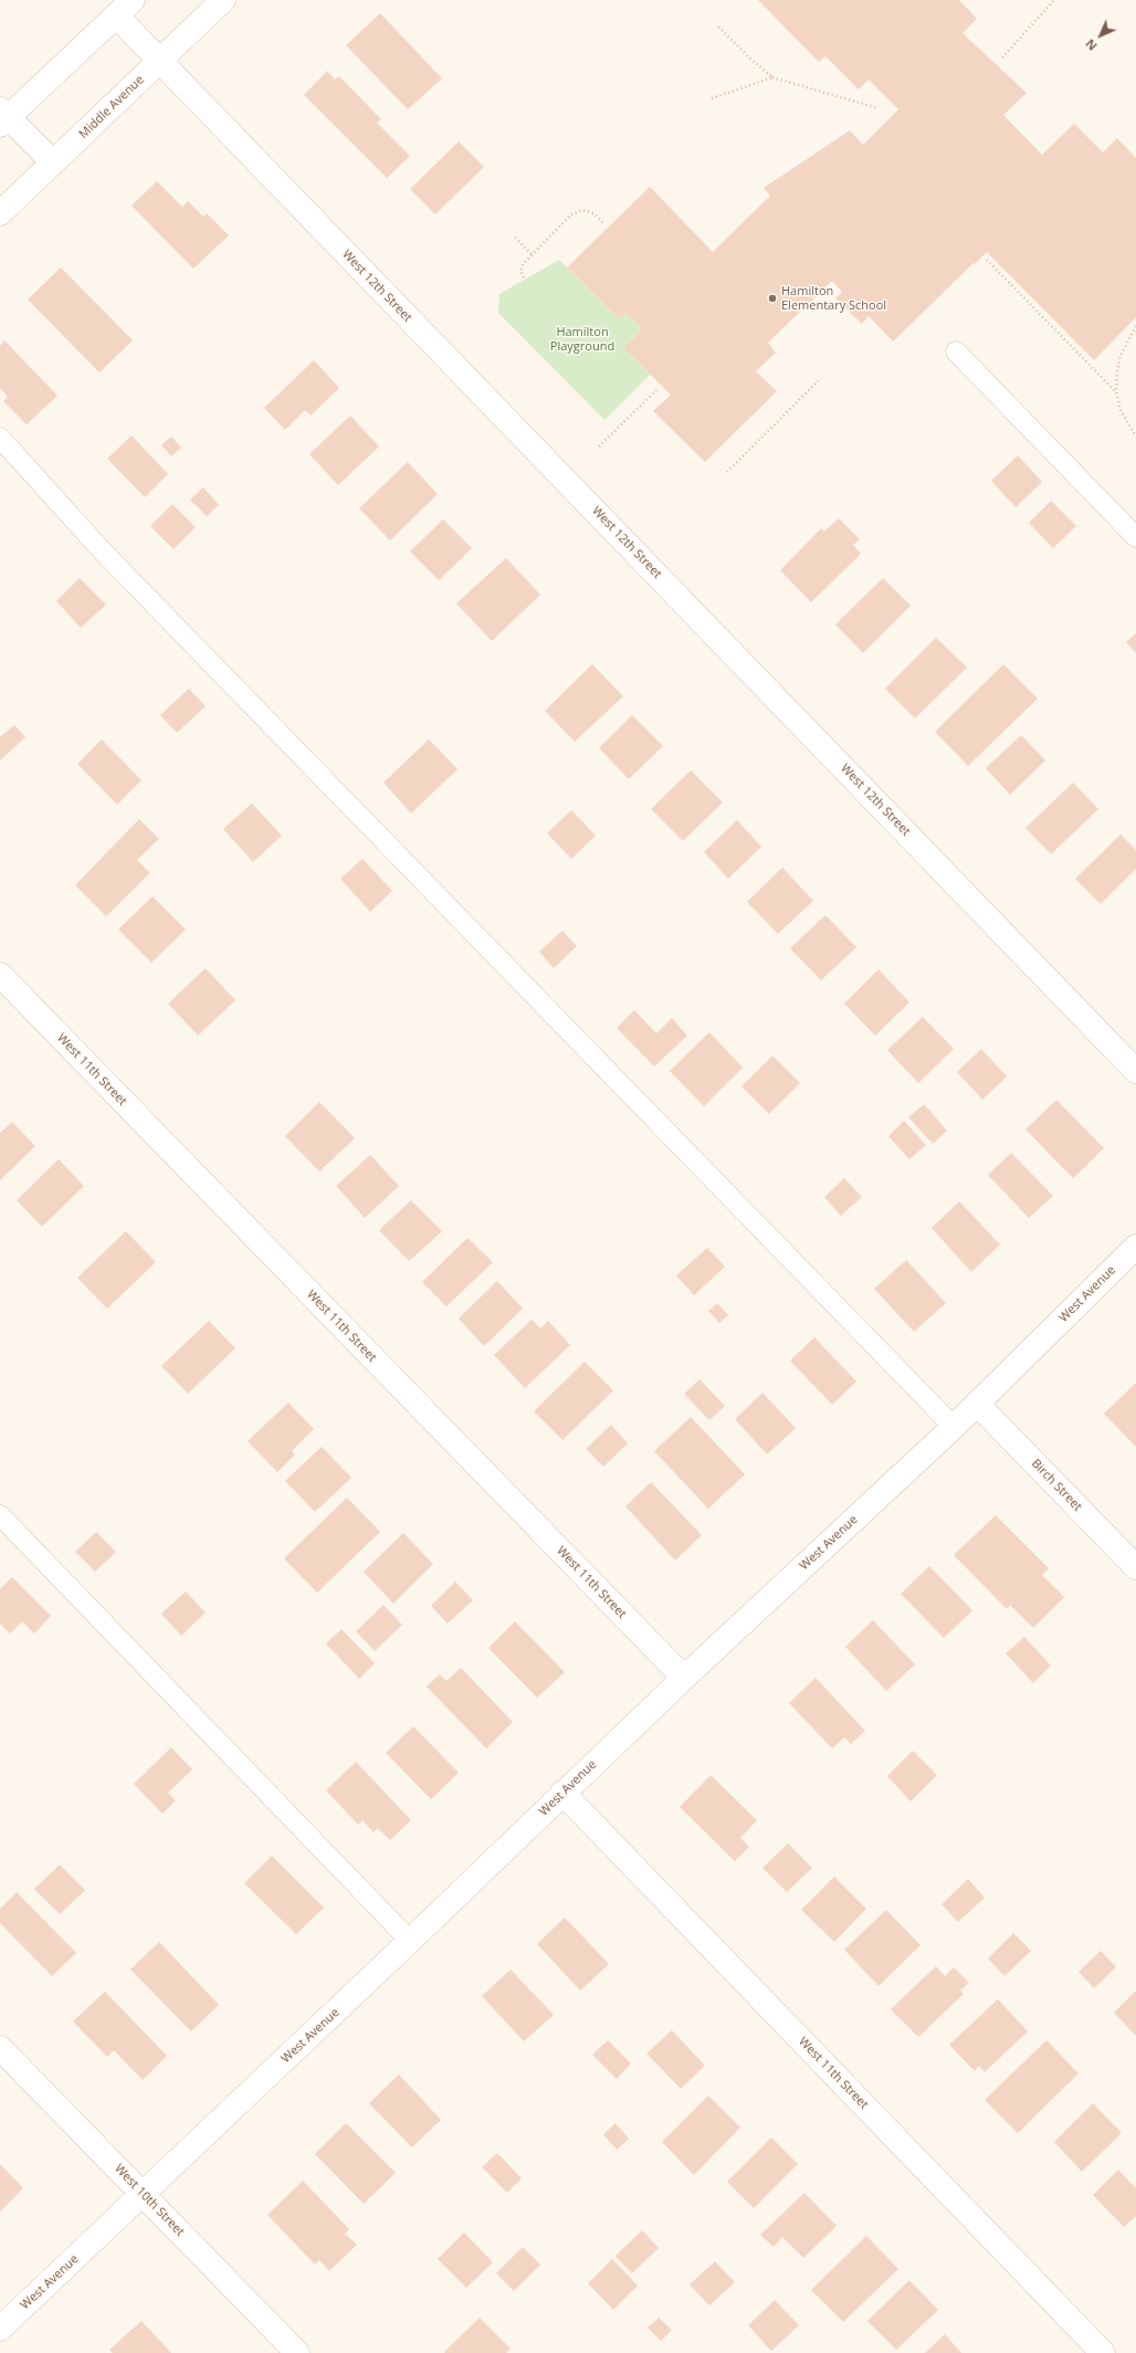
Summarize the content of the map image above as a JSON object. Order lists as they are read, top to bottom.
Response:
{
  "streets": {
    "street": [
      "Middle Avenue",
      "West 12th Street",
      "West 11th Street",
      "West Avenue",
      "Birch Street",
      "West 10th Street"
    ]
  },
  "crossings": [
    ["Middle Avenue", "West 12th Street"],
    ["West 11th Street", "West Avenue"],
    ["West Avenue", "Birch Street"],
    ["West Avenue", "West 10th Street"]
  ],
  "parks": ["Hamilton Playground"],
  "places": ["Hamilton Elementary School"],
  "north": "bottom left"
}
